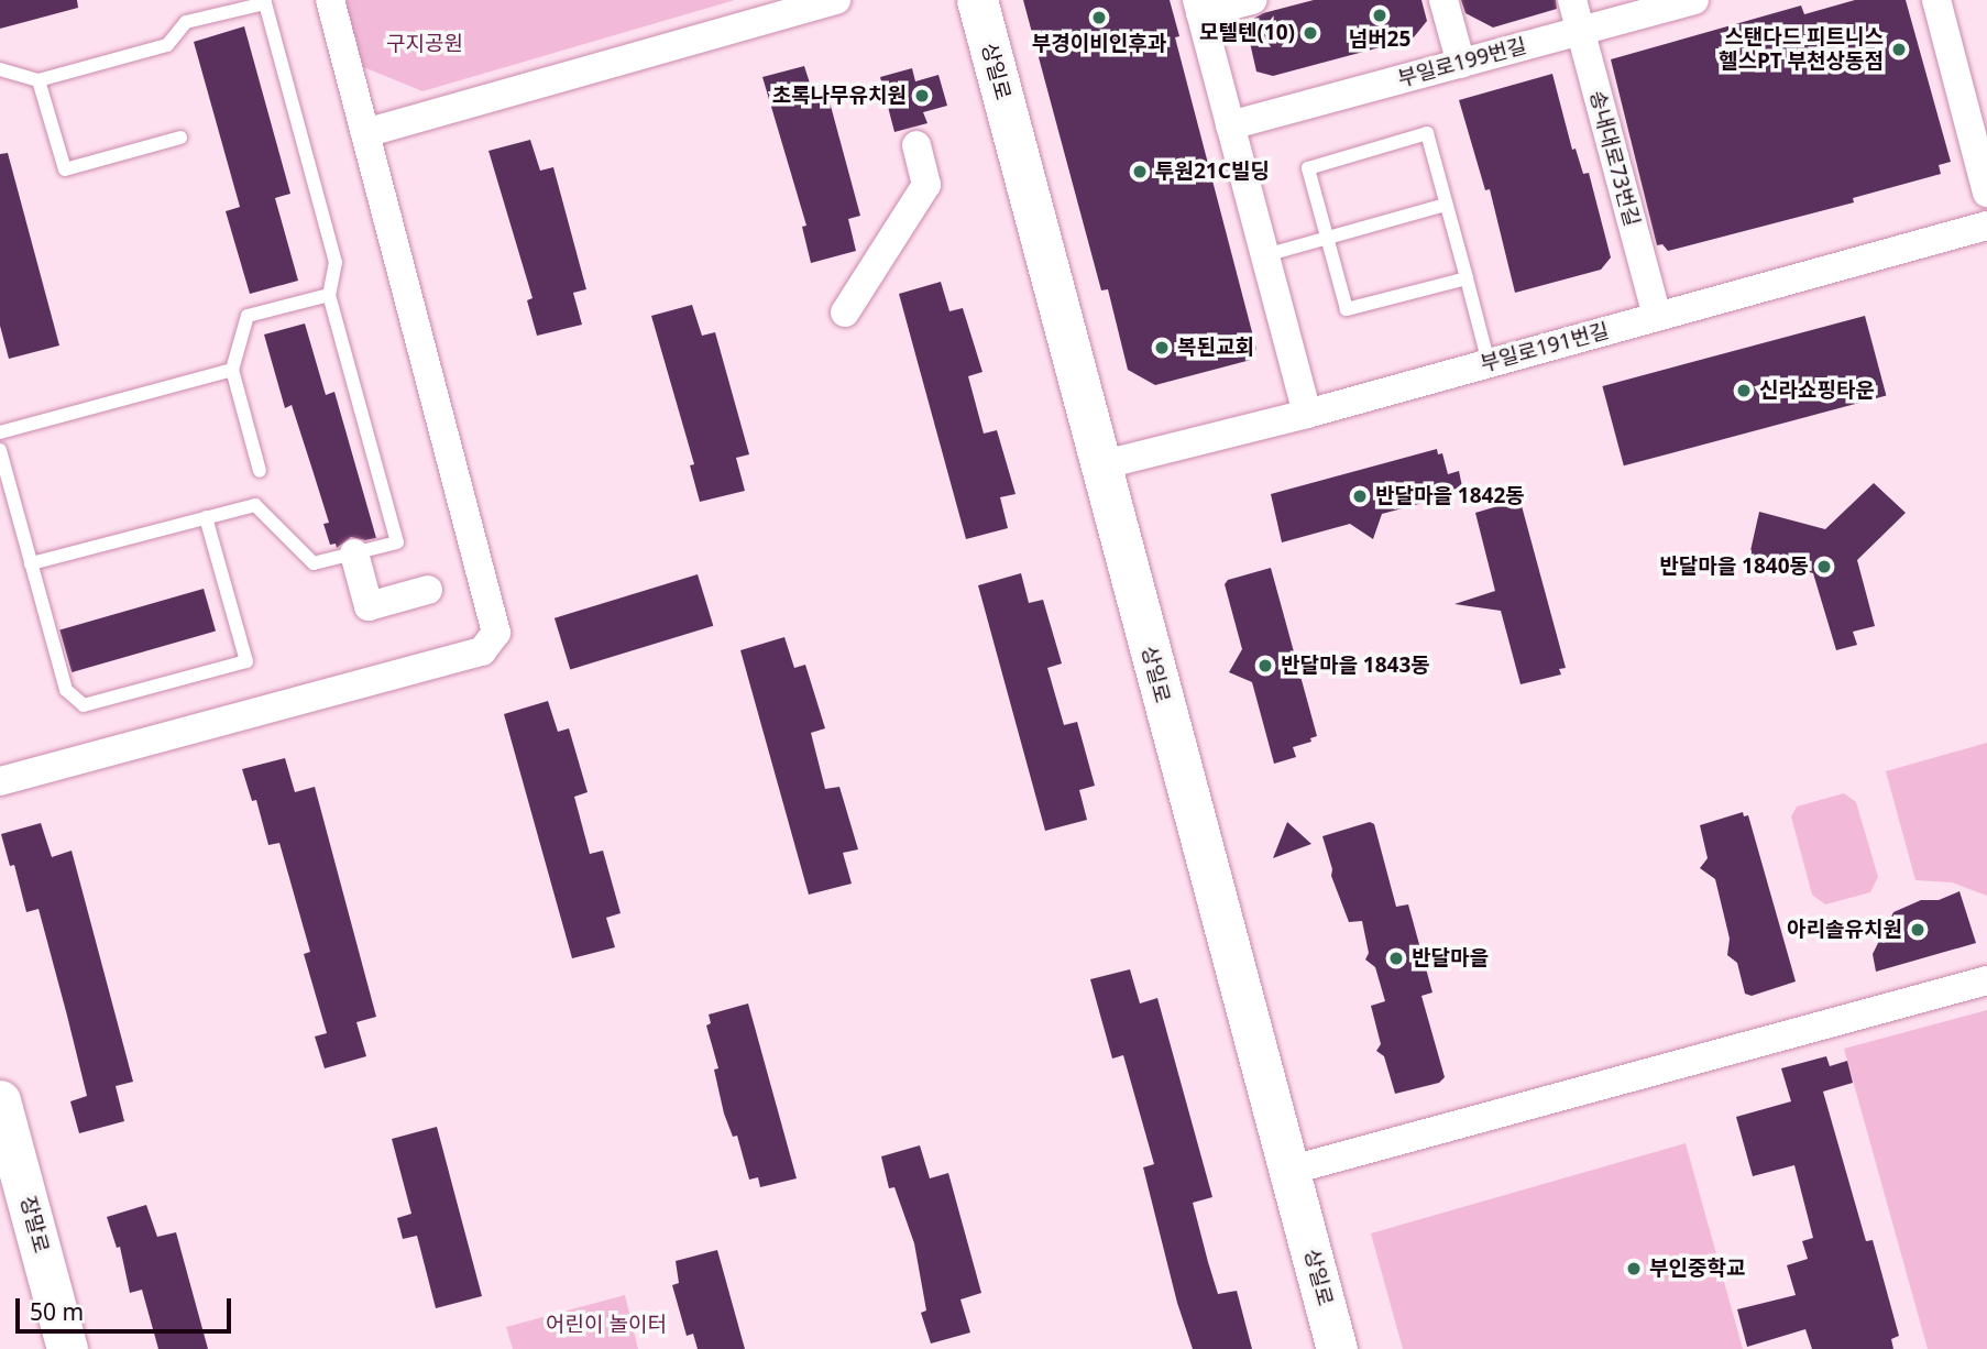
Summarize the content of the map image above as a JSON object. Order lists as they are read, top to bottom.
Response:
{
  "streets": {
    "street": [
      "부일로199번길",
      "상일로",
      "송내대로73번길",
      "부일로191번길",
      "장말로"
    ]
  },
  "crossings": [
    ["부일로199번길", "송내대로73번길"],
    ["상일로", "부일로191번길"],
    ["송내대로73번길", "부일로191번길"]
  ],
  "parks": ["구지공원", "어린이 놀이터"],
  "places": [
    "넘버25",
    "부경이비인후과",
    "모텔텐(10)",
    "스탠다드 피트니스 헬스PT 부천상동점",
    "초록나무유치원",
    "투원21C빌딩",
    "복된교회",
    "신라쇼핑타운",
    "반달마을 1842동",
    "반달마을 1840동",
    "반달마을 1843동",
    "아리솔유치원",
    "반달마을",
    "부인중학교"
  ],
  "scale_bar": "50 m"
}
